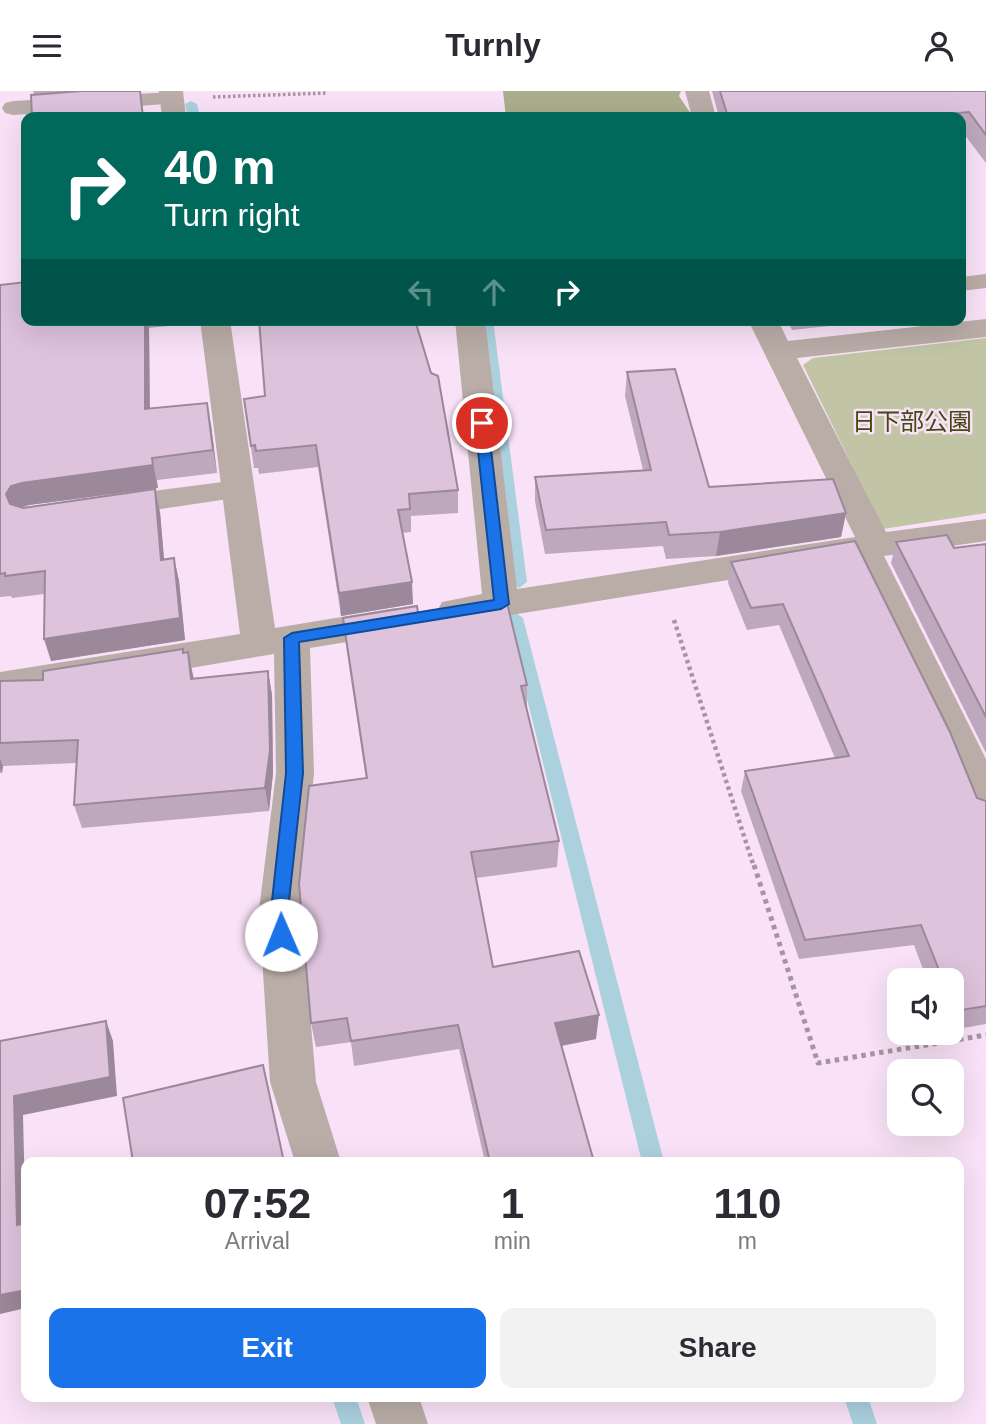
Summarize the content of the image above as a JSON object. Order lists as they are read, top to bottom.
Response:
{
  "parks": ["日下部公園"],
  "page": {
    "header": "Turnly",
    "turn": ["40 m", "Turn right"],
    "eta": [
      "07:52",
      "Arrival",
      "1",
      "min",
      "110",
      "m"
    ],
    "buttons": ["Exit", "Share"]
  }
}
